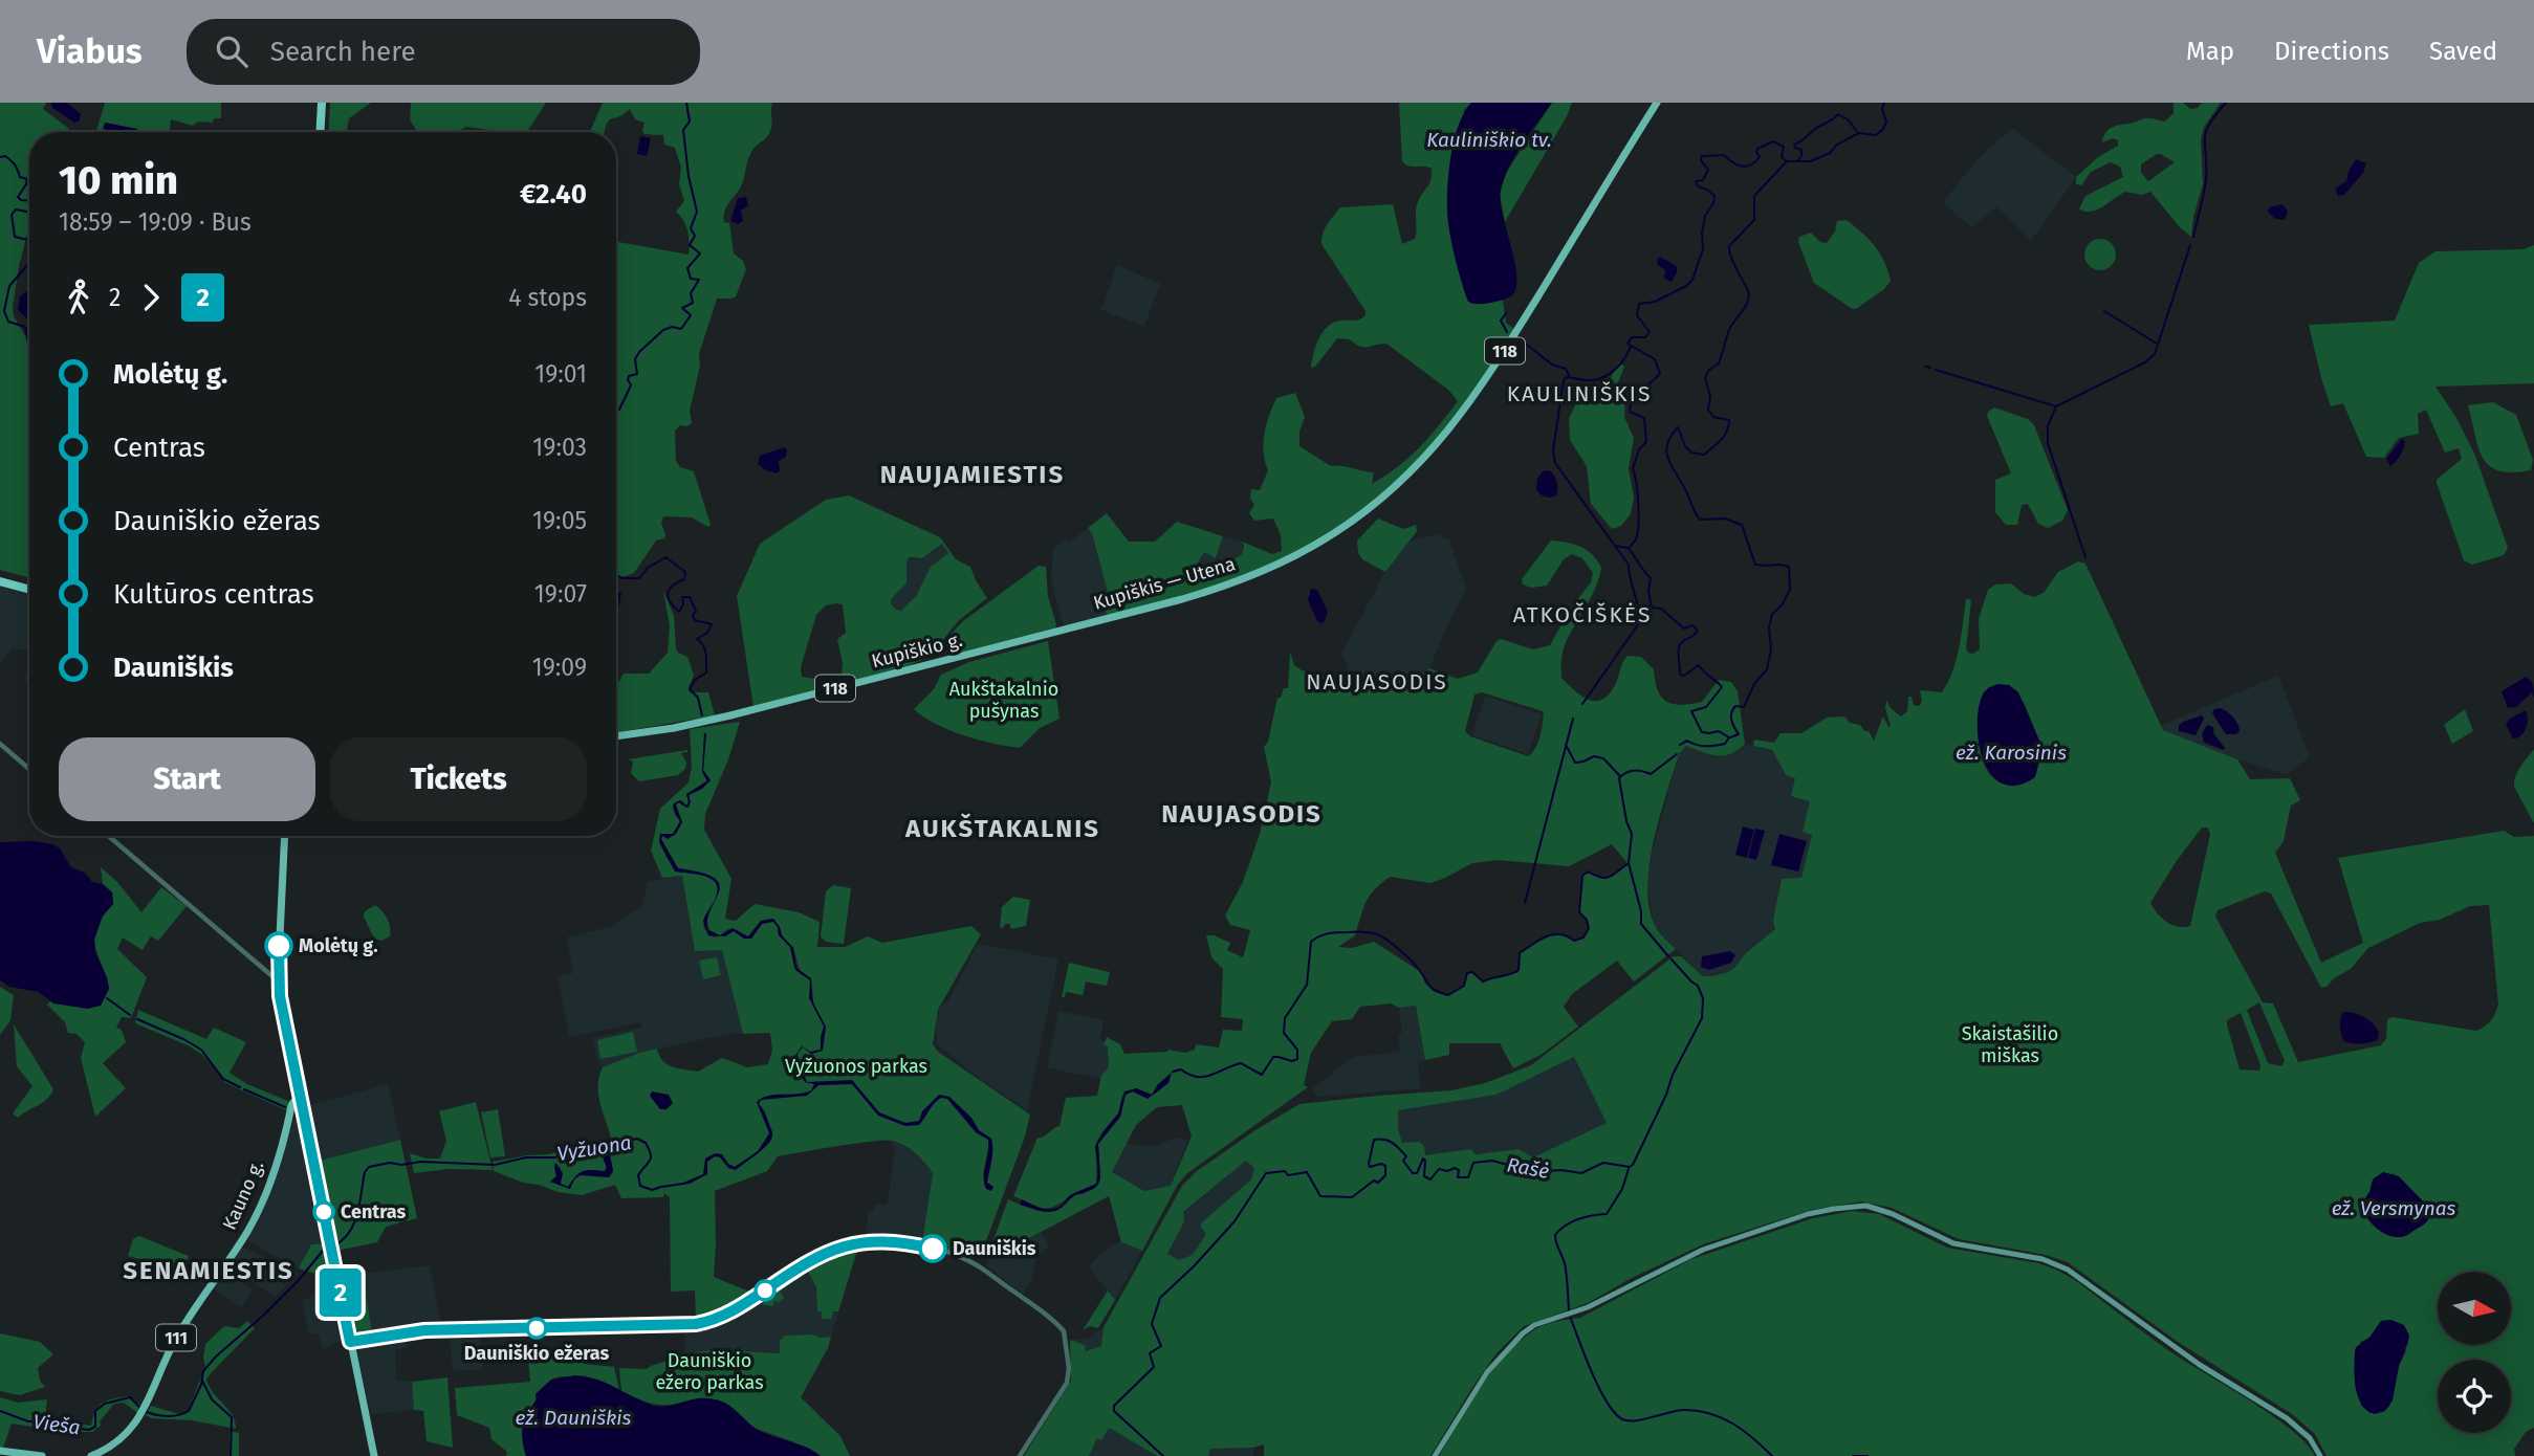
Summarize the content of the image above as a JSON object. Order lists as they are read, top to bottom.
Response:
{
  "streets": {
    "main road": [
      "118",
      "Kupiškis — Utena",
      "Kupiškio g.",
      "Kauno g.",
      "111"
    ]
  },
  "crossings": [
    ["Kupiškis — Utena", "Kupiškio g."]
  ],
  "districts": [
    "KAULINIŠKIS",
    "NAUJAMIESTIS",
    "ATKOČIŠKĖS",
    "NAUJASODIS",
    "NAUJASODIS",
    "AUKŠTAKALNIS",
    "SENAMIESTIS"
  ],
  "water": [
    "Kauliniškio tv.",
    "ež. Karosinis",
    "Vyžuona",
    "Rašė",
    "ež. Versmynas",
    "ež. Dauniškis",
    "Vieša"
  ],
  "parks": [
    "Aukštakalnio pušynas",
    "Skaistašilio miškas",
    "Vyžuonos parkas",
    "Dauniškio ežero parkas"
  ],
  "places": [
    "Molėtų g.",
    "Centras",
    "Dauniškis",
    "Dauniškio ežeras"
  ],
  "lines": ["bus line 2"],
  "north": "right",
  "page": {
    "header": "Viabus",
    "search": "Search here",
    "nav": ["Map", "Directions", "Saved"],
    "on_map": "2",
    "heading": ["10 min", "18:59 – 19:09 · Bus", "€2.40"],
    "legs": ["2", "2", "4 stops"],
    "list": [
      {
        "name": "Molėtų g.",
        "value": "19:01"
      },
      {
        "name": "Centras",
        "value": "19:03"
      },
      {
        "name": "Dauniškio ežeras",
        "value": "19:05"
      },
      {
        "name": "Kultūros centras",
        "value": "19:07"
      },
      {
        "name": "Dauniškis",
        "value": "19:09"
      }
    ],
    "buttons": ["Start", "Tickets"]
  }
}
